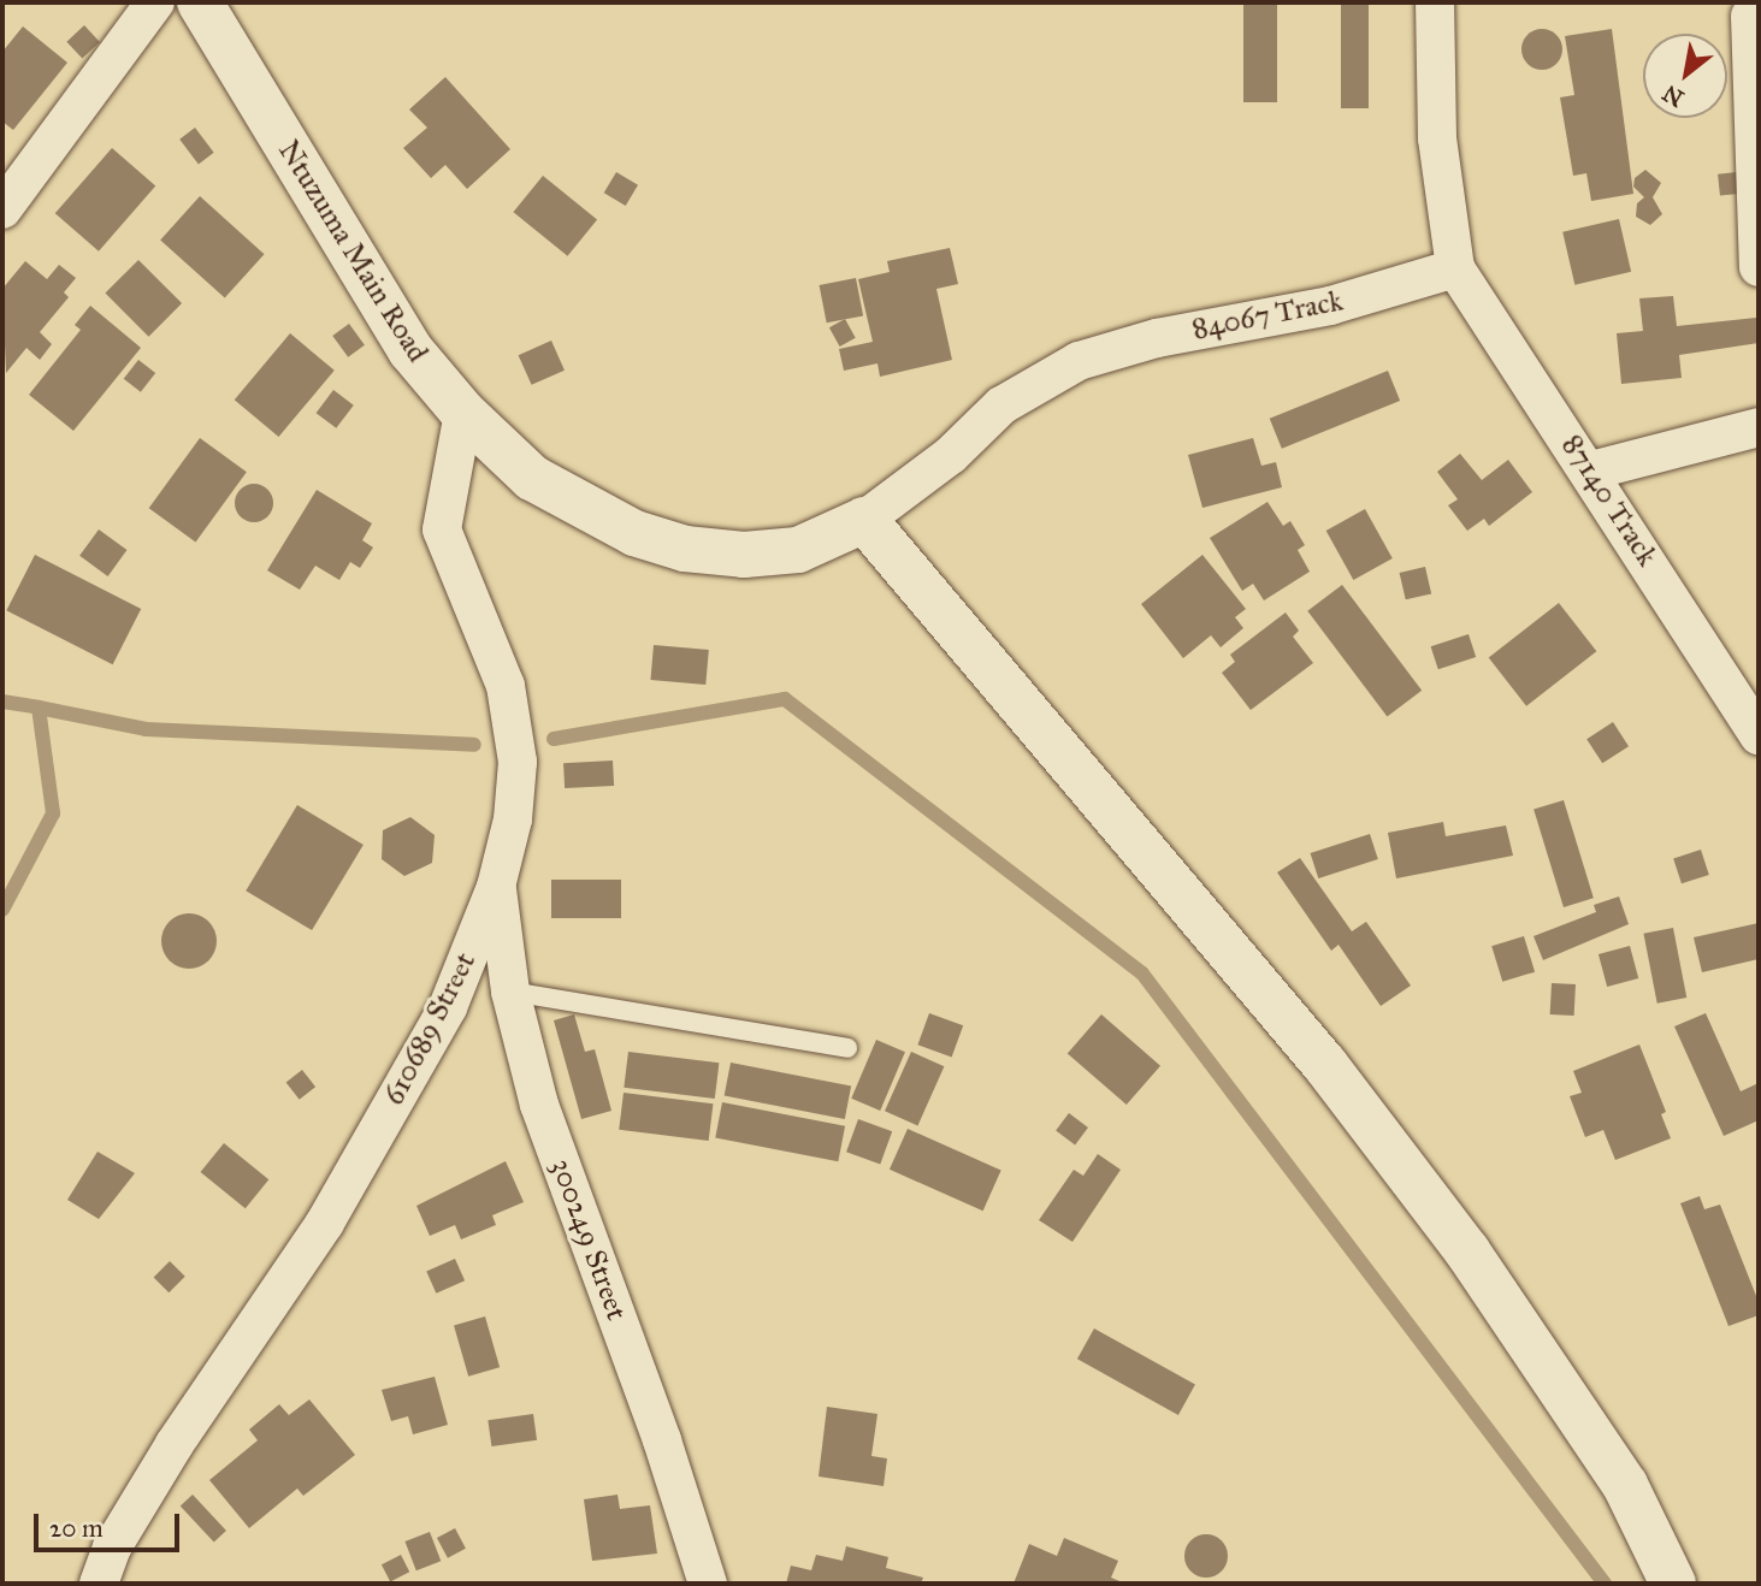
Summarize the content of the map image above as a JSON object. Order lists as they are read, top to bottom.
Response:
{
  "streets": {
    "main road": ["Ntuzuma Main Road"],
    "street": [
      "84067 Track",
      "87140 Track",
      "610689 Street",
      "300249 Street"
    ]
  },
  "crossings": [
    ["Ntuzuma Main Road", "84067 Track"],
    ["Ntuzuma Main Road", "610689 Street"],
    ["84067 Track", "87140 Track"],
    ["610689 Street", "300249 Street"]
  ],
  "scale_bar": "20 m",
  "north": "bottom left"
}
